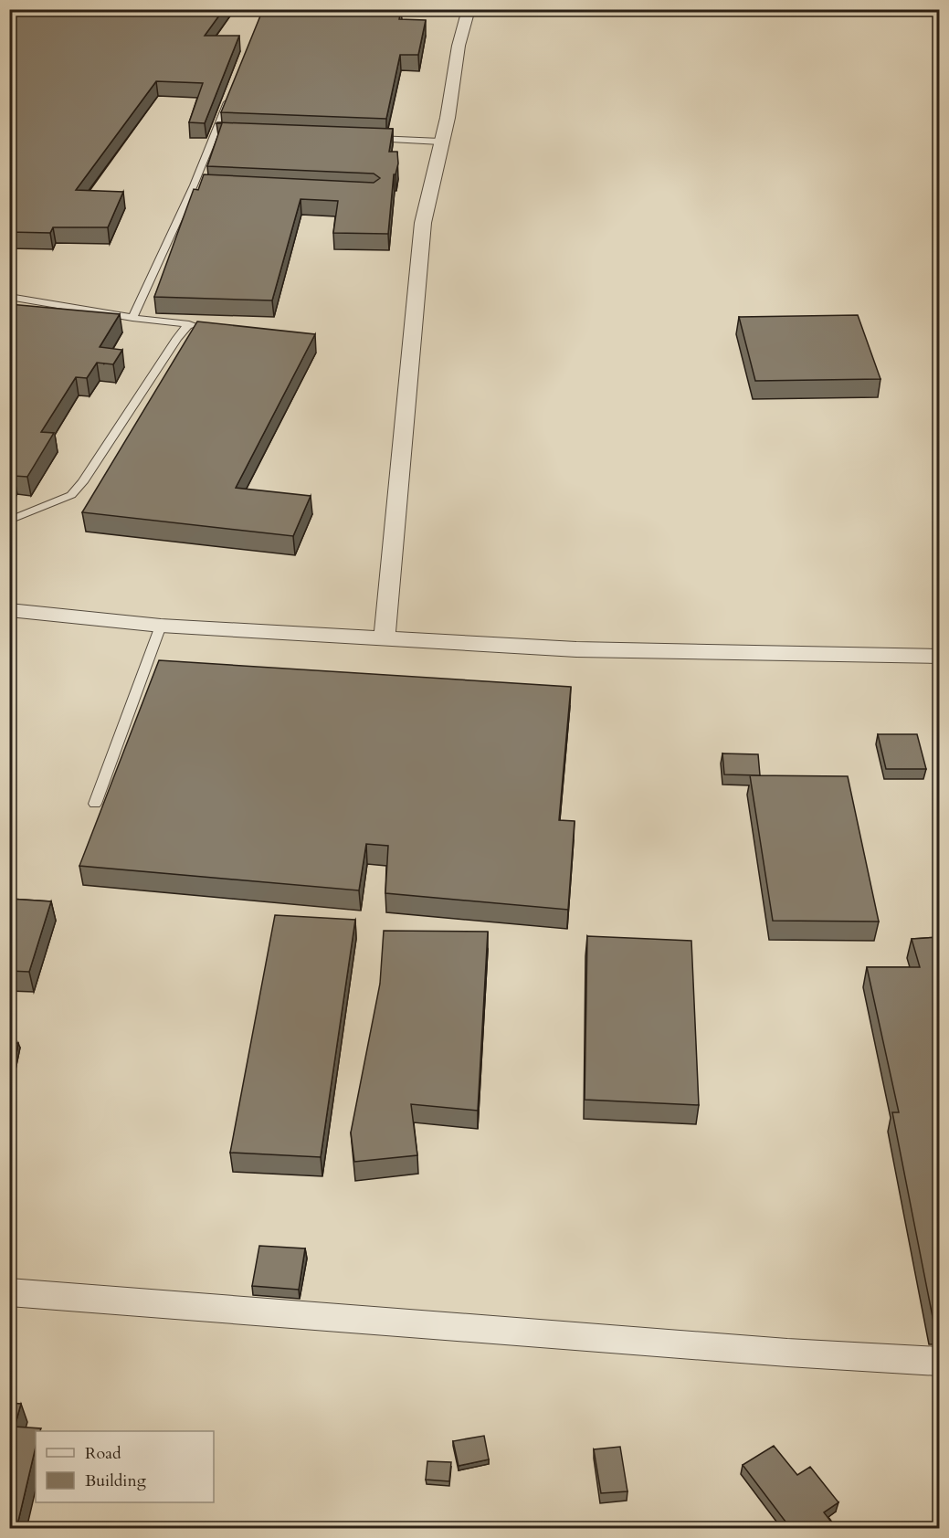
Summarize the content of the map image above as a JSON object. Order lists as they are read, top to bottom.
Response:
{
  "legend": ["Road", "Building"]
}
